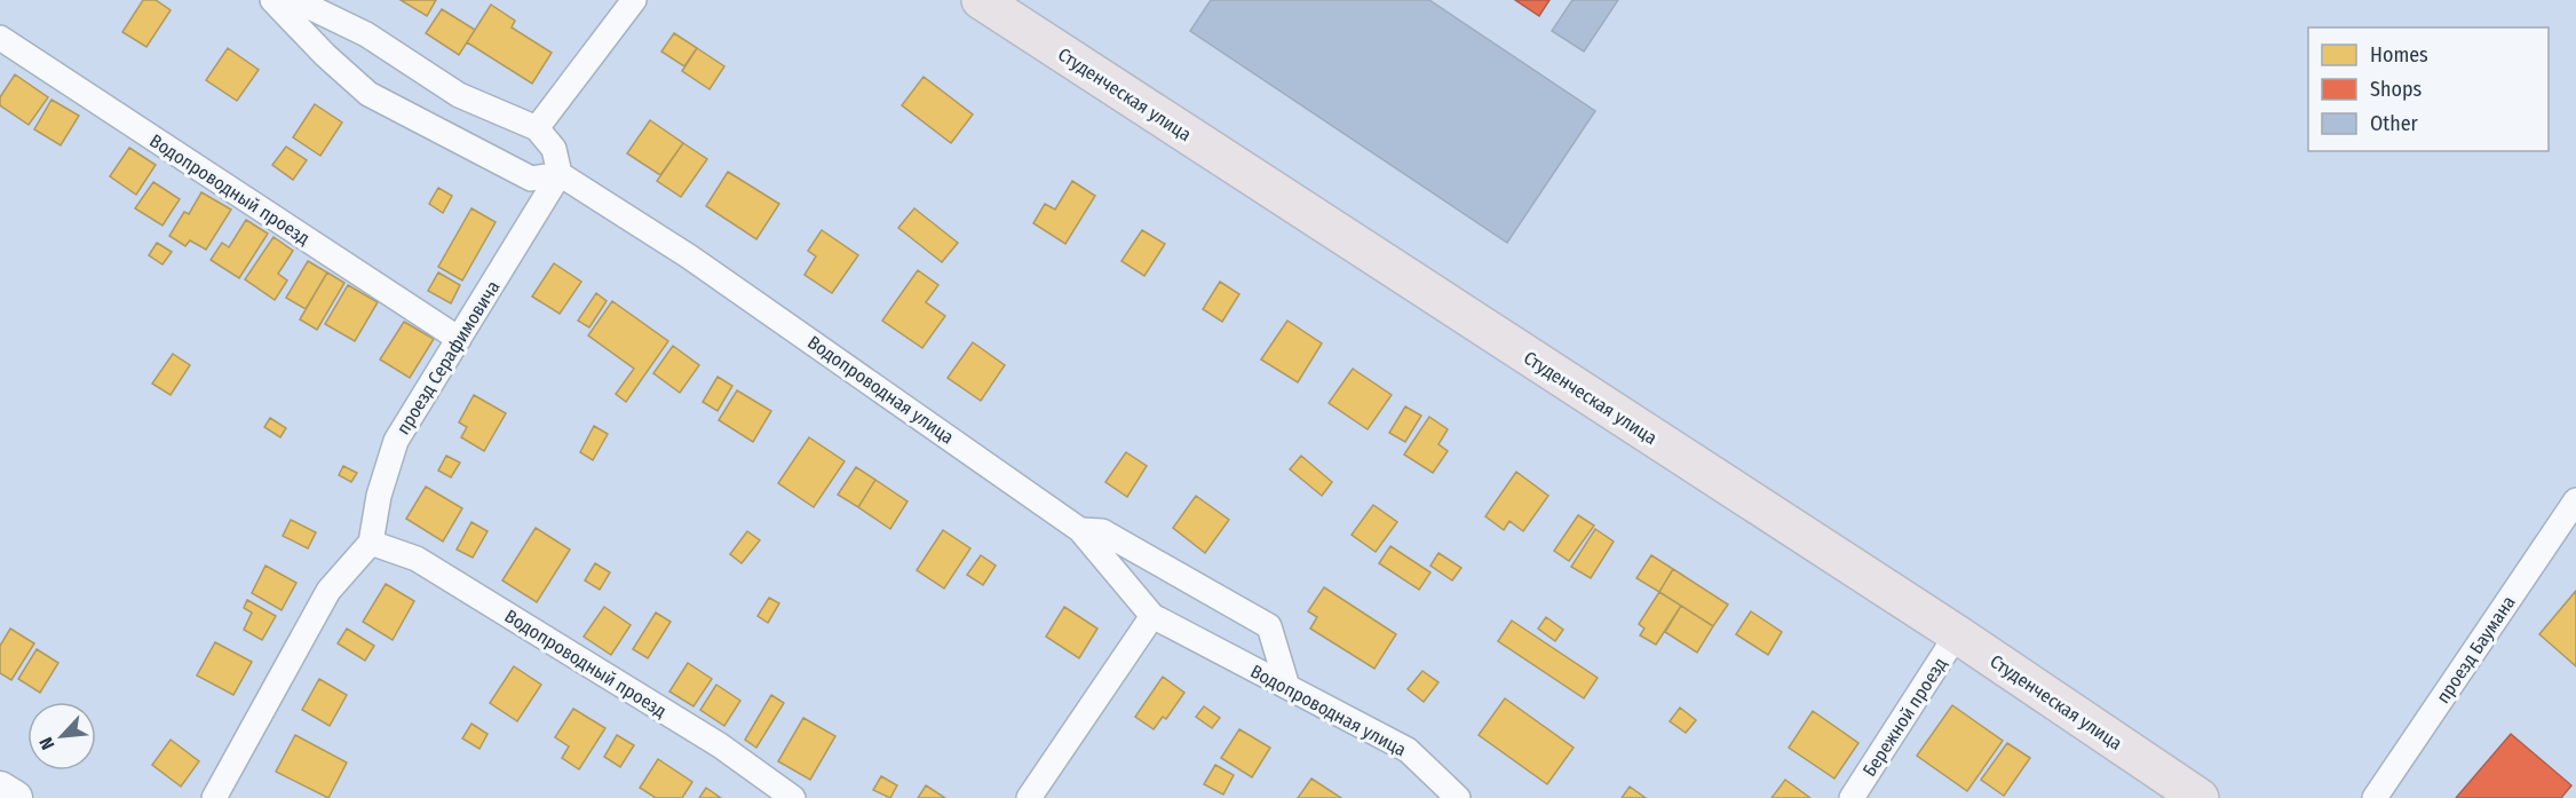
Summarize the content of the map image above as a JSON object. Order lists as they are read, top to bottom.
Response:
{
  "streets": {
    "main road": ["Студенческая улица"],
    "street": [
      "Водопроводный проезд",
      "проезд Серафимовича",
      "Водопроводная улица",
      "проезд Баумана",
      "Бережной проезд"
    ]
  },
  "crossings": [
    ["Студенческая улица", "Бережной проезд"],
    ["Водопроводный проезд", "проезд Серафимовича"],
    ["проезд Серафимовича", "Водопроводная улица"]
  ],
  "legend": ["Homes", "Shops", "Other"],
  "north": "bottom left"
}
